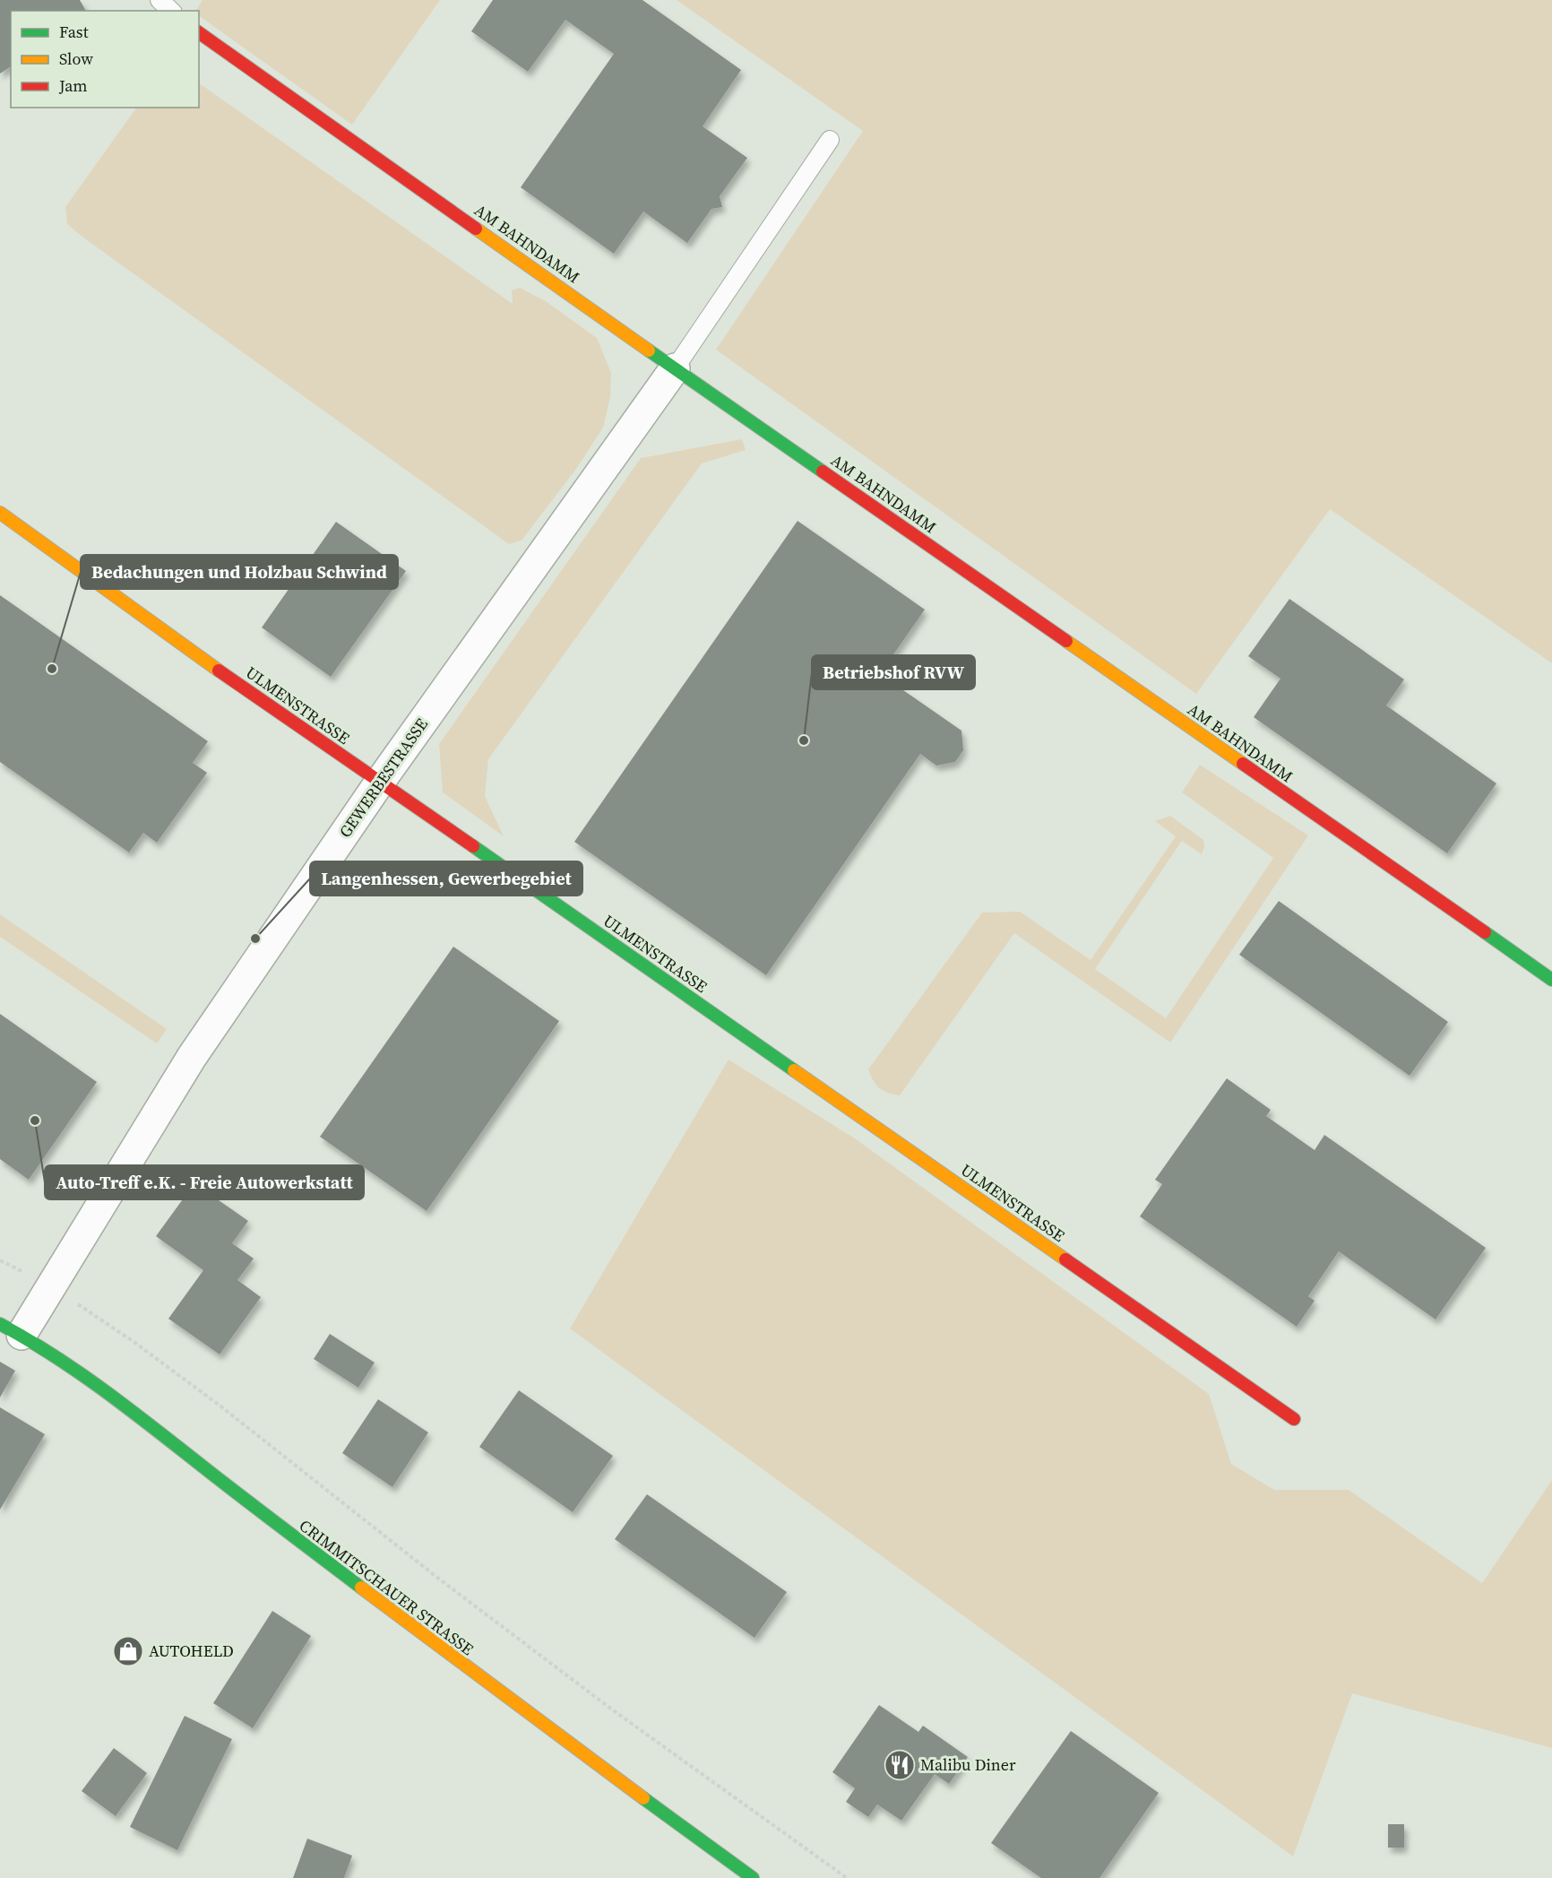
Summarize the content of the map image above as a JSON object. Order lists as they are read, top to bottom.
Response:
{
  "streets": {
    "street": [
      "AM BAHNDAMM",
      "ULMENSTRASSE",
      "GEWERBESTRASSE",
      "CRIMMITSCHAUER STRASSE"
    ]
  },
  "crossings": [
    ["AM BAHNDAMM", "GEWERBESTRASSE"],
    ["ULMENSTRASSE", "GEWERBESTRASSE"],
    ["GEWERBESTRASSE", "CRIMMITSCHAUER STRASSE"]
  ],
  "places": {
    "other": [
      "Bedachungen und Holzbau Schwind",
      "Betriebshof RVW",
      "Langenhessen, Gewerbegebiet",
      "Auto-Treff e.K. - Freie Autowerkstatt"
    ],
    "shop": ["AUTOHELD"],
    "restaurant": ["Malibu Diner"]
  },
  "legend": ["Fast", "Slow", "Jam"]
}
